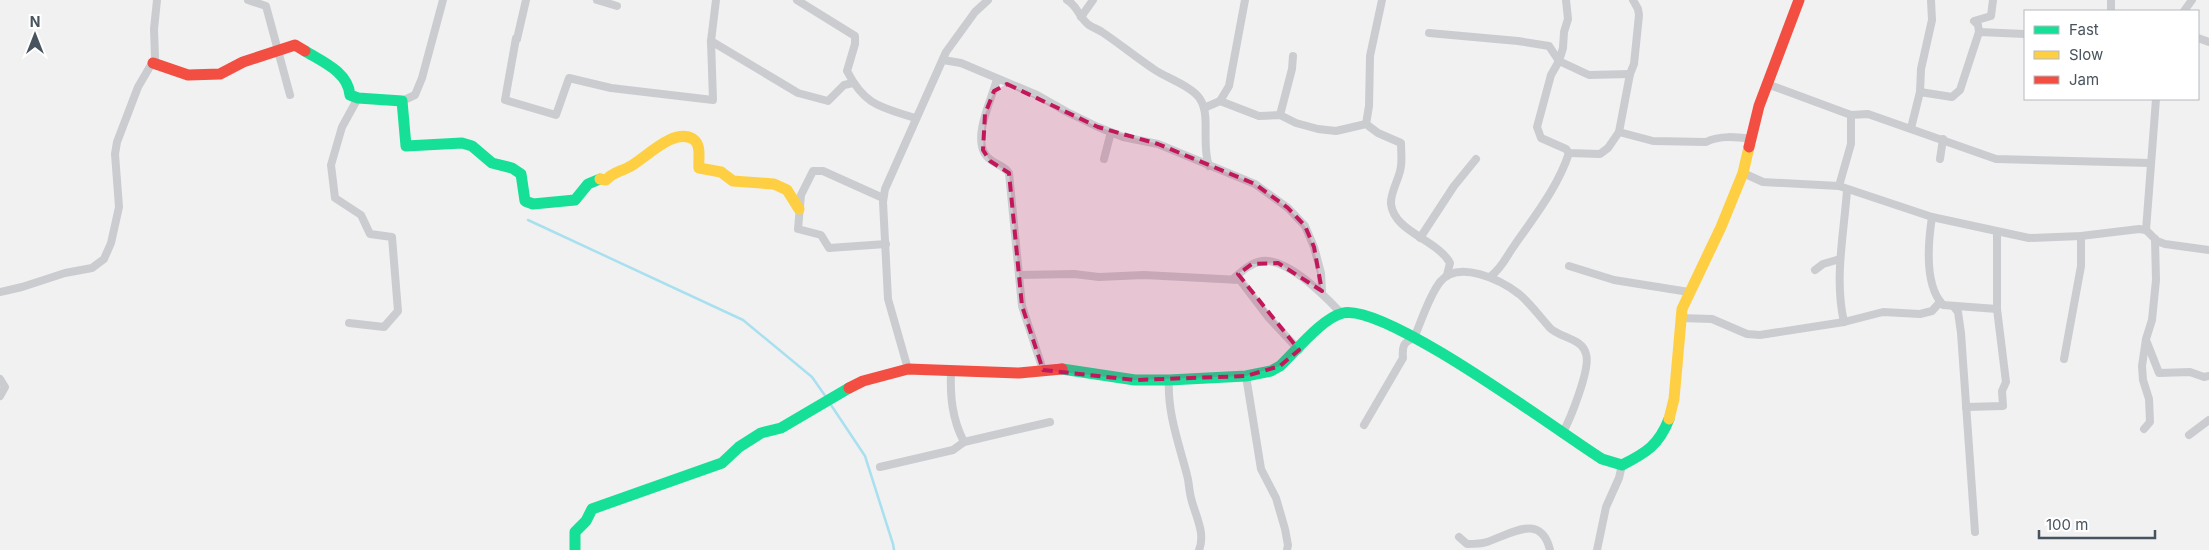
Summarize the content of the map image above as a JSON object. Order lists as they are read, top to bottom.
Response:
{
  "legend": ["Fast", "Slow", "Jam"],
  "scale_bar": "100 m",
  "north": "top"
}
